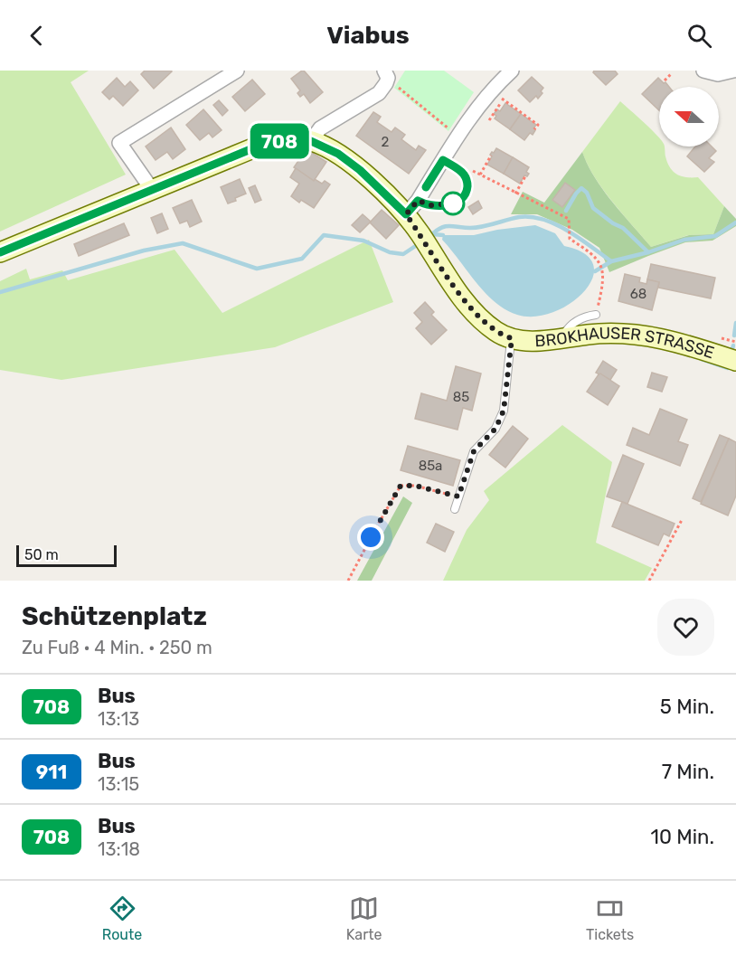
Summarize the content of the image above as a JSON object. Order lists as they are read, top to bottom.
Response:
{
  "streets": {
    "street": ["BROKHAUSER STRASSE"]
  },
  "lines": ["bus line 708"],
  "house_numbers": [
    "2",
    "68",
    "85",
    "85a"
  ],
  "scale_bar": "50 m",
  "north": "left",
  "page": {
    "header": "Viabus",
    "on_map": "708",
    "scale": "50 m",
    "heading": ["Schützenplatz", "Zu Fuß · 4 Min. · 250 m"],
    "list": [
      {
        "mark": "708",
        "name": "Bus",
        "note": "13:13",
        "value": "5 Min."
      },
      {
        "mark": "911",
        "name": "Bus",
        "note": "13:15",
        "value": "7 Min."
      },
      {
        "mark": "708",
        "name": "Bus",
        "note": "13:18",
        "value": "10 Min."
      }
    ],
    "tabs": ["Route", "Karte", "Tickets"]
  }
}
